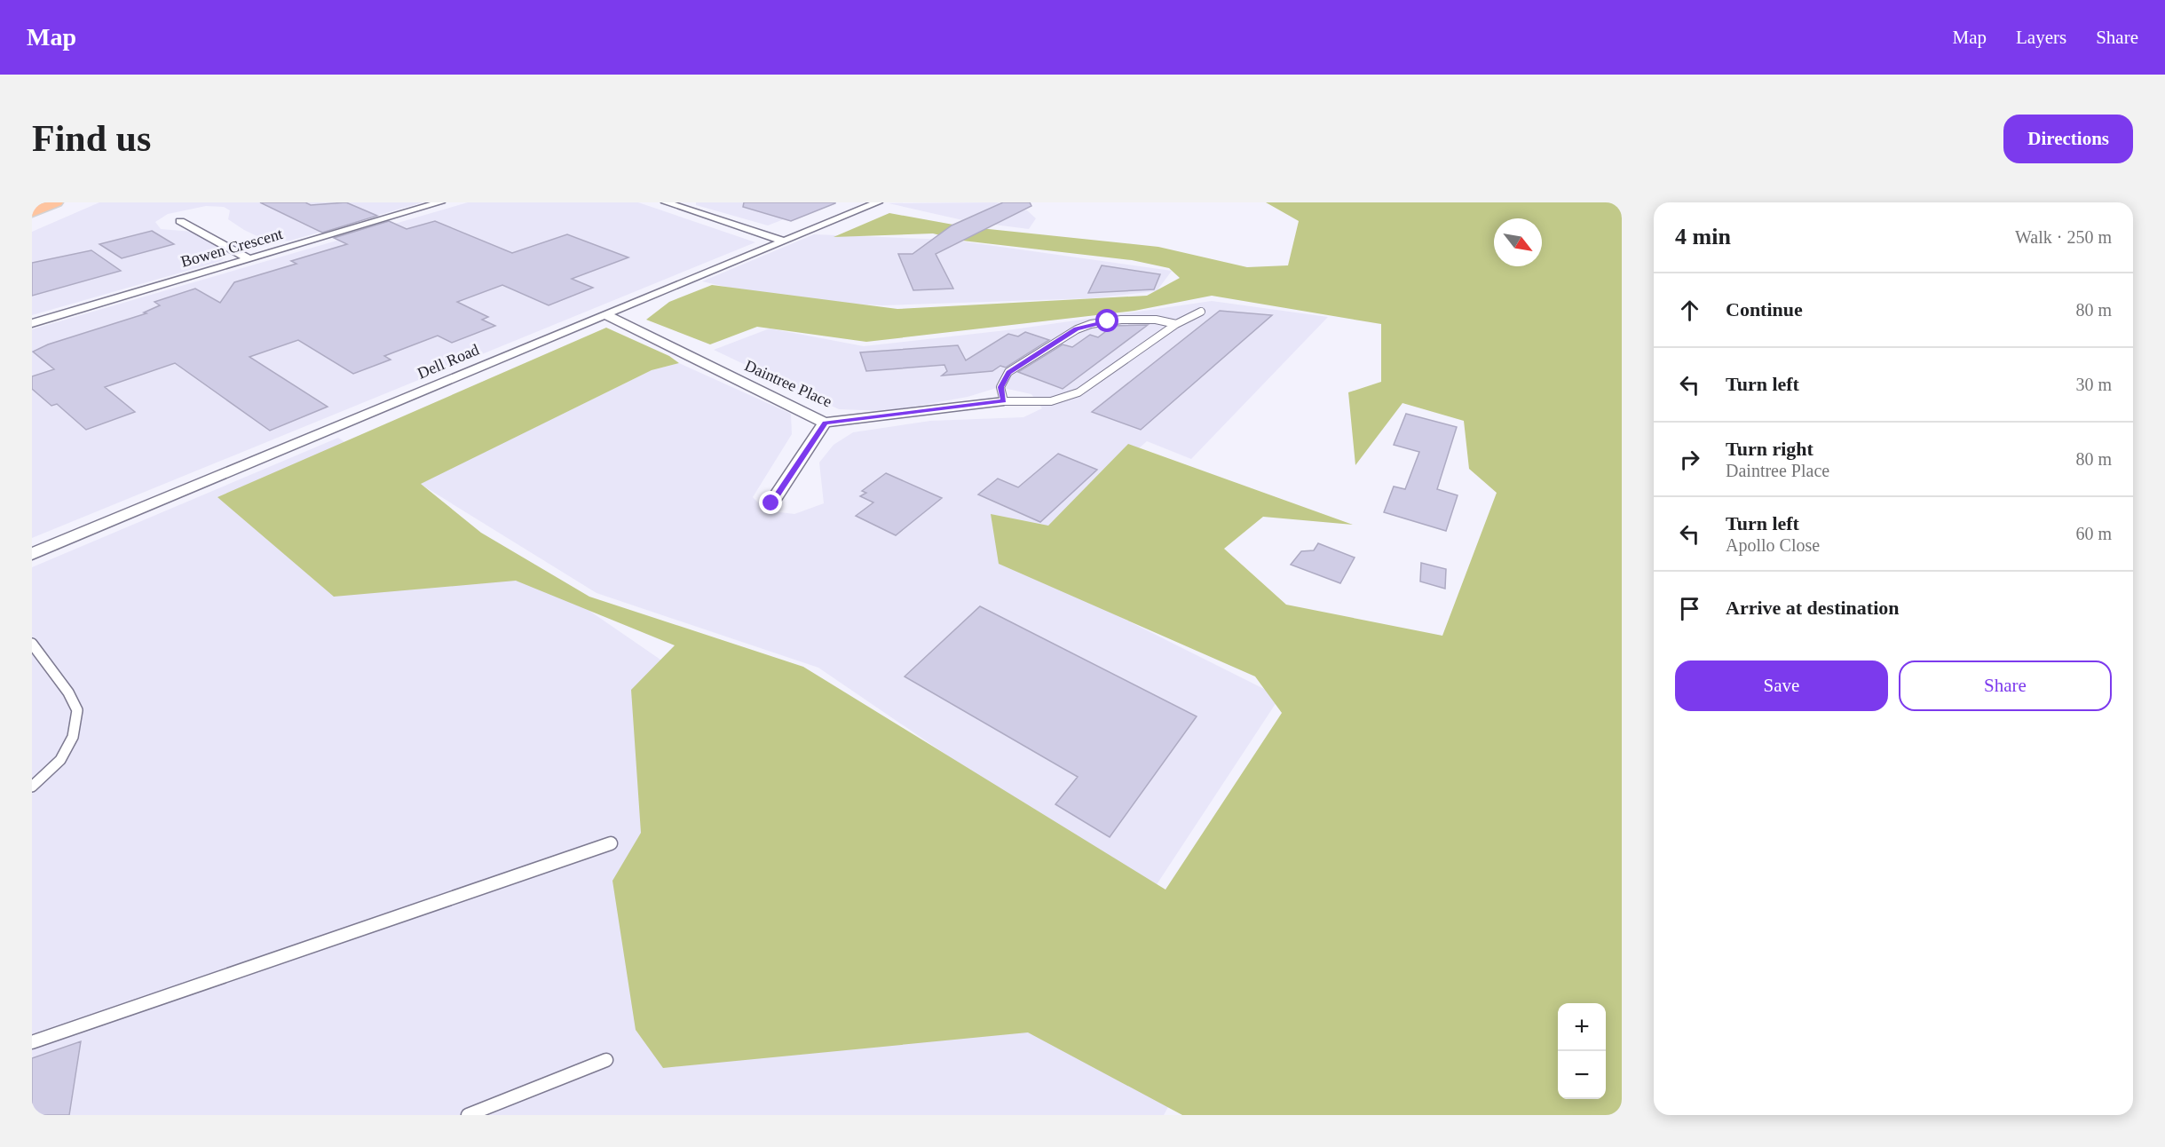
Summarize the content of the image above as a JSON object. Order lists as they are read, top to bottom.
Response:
{
  "streets": {
    "street": ["Bowen Crescent", "Dell Road", "Daintree Place"]
  },
  "crossings": [
    ["Dell Road", "Daintree Place"]
  ],
  "north": "bottom right",
  "page": {
    "header": "Map",
    "nav": ["Map", "Layers", "Share"],
    "buttons": [
      "Directions",
      ["Save", "Share"]
    ],
    "title": "Find us",
    "heading": ["4 min", "Walk · 250 m"],
    "list": [
      ["Continue", "80 m"],
      ["Turn left", "30 m"],
      ["Turn right", "Daintree Place", "80 m"],
      ["Turn left", "Apollo Close", "60 m"],
      "Arrive at destination"
    ],
    "map_buttons": ["+", "−"]
  }
}
